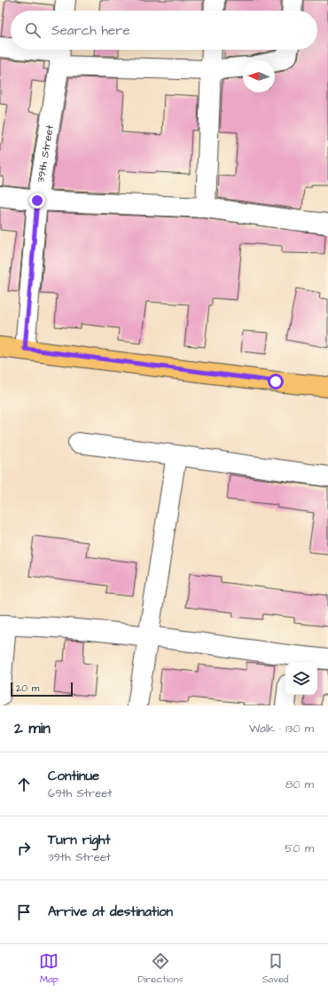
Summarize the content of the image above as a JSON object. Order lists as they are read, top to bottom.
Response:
{
  "streets": {
    "street": ["39th Street"]
  },
  "scale_bar": "20 m",
  "north": "left",
  "page": {
    "search": "Search here",
    "scale": "20 m",
    "heading": ["2 min", "Walk · 130 m"],
    "list": [
      ["Continue", "69th Street", "80 m"],
      ["Turn right", "39th Street", "50 m"],
      "Arrive at destination"
    ],
    "nav": ["Map", "Directions", "Saved"]
  }
}
